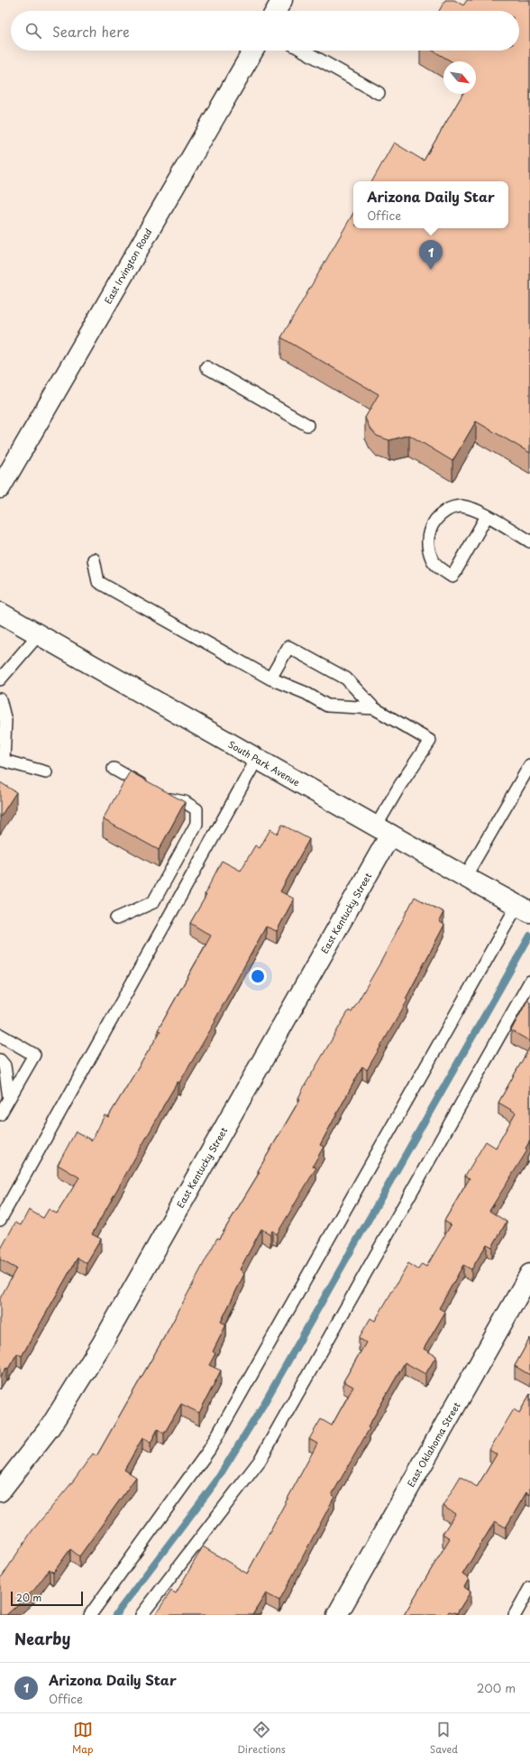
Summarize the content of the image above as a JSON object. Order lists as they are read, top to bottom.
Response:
{
  "streets": {
    "street": [
      "East Irvington Road",
      "South Park Avenue",
      "East Kentucky Street",
      "East Oklahoma Street"
    ]
  },
  "crossings": [
    ["South Park Avenue", "East Kentucky Street"]
  ],
  "scale_bar": "20 m",
  "north": "bottom right",
  "page": {
    "search": "Search here",
    "popup": ["Arizona Daily Star", "Office"],
    "pins": "1",
    "scale": "20 m",
    "heading": "Nearby",
    "list": [
      {
        "mark": "1",
        "name": "Arizona Daily Star",
        "note": "Office",
        "value": "200 m"
      }
    ],
    "nav": ["Map", "Directions", "Saved"]
  }
}
